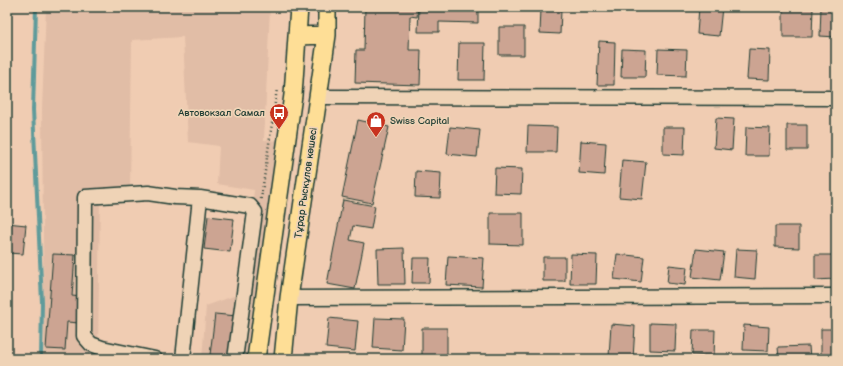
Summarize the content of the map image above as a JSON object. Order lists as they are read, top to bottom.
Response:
{
  "streets": {
    "main road": ["Тұрар Рыскұлов көшесі"]
  },
  "places": {
    "bus stop": ["Автовокзал Самал"],
    "shop": ["Swiss Capital"]
  }
}
